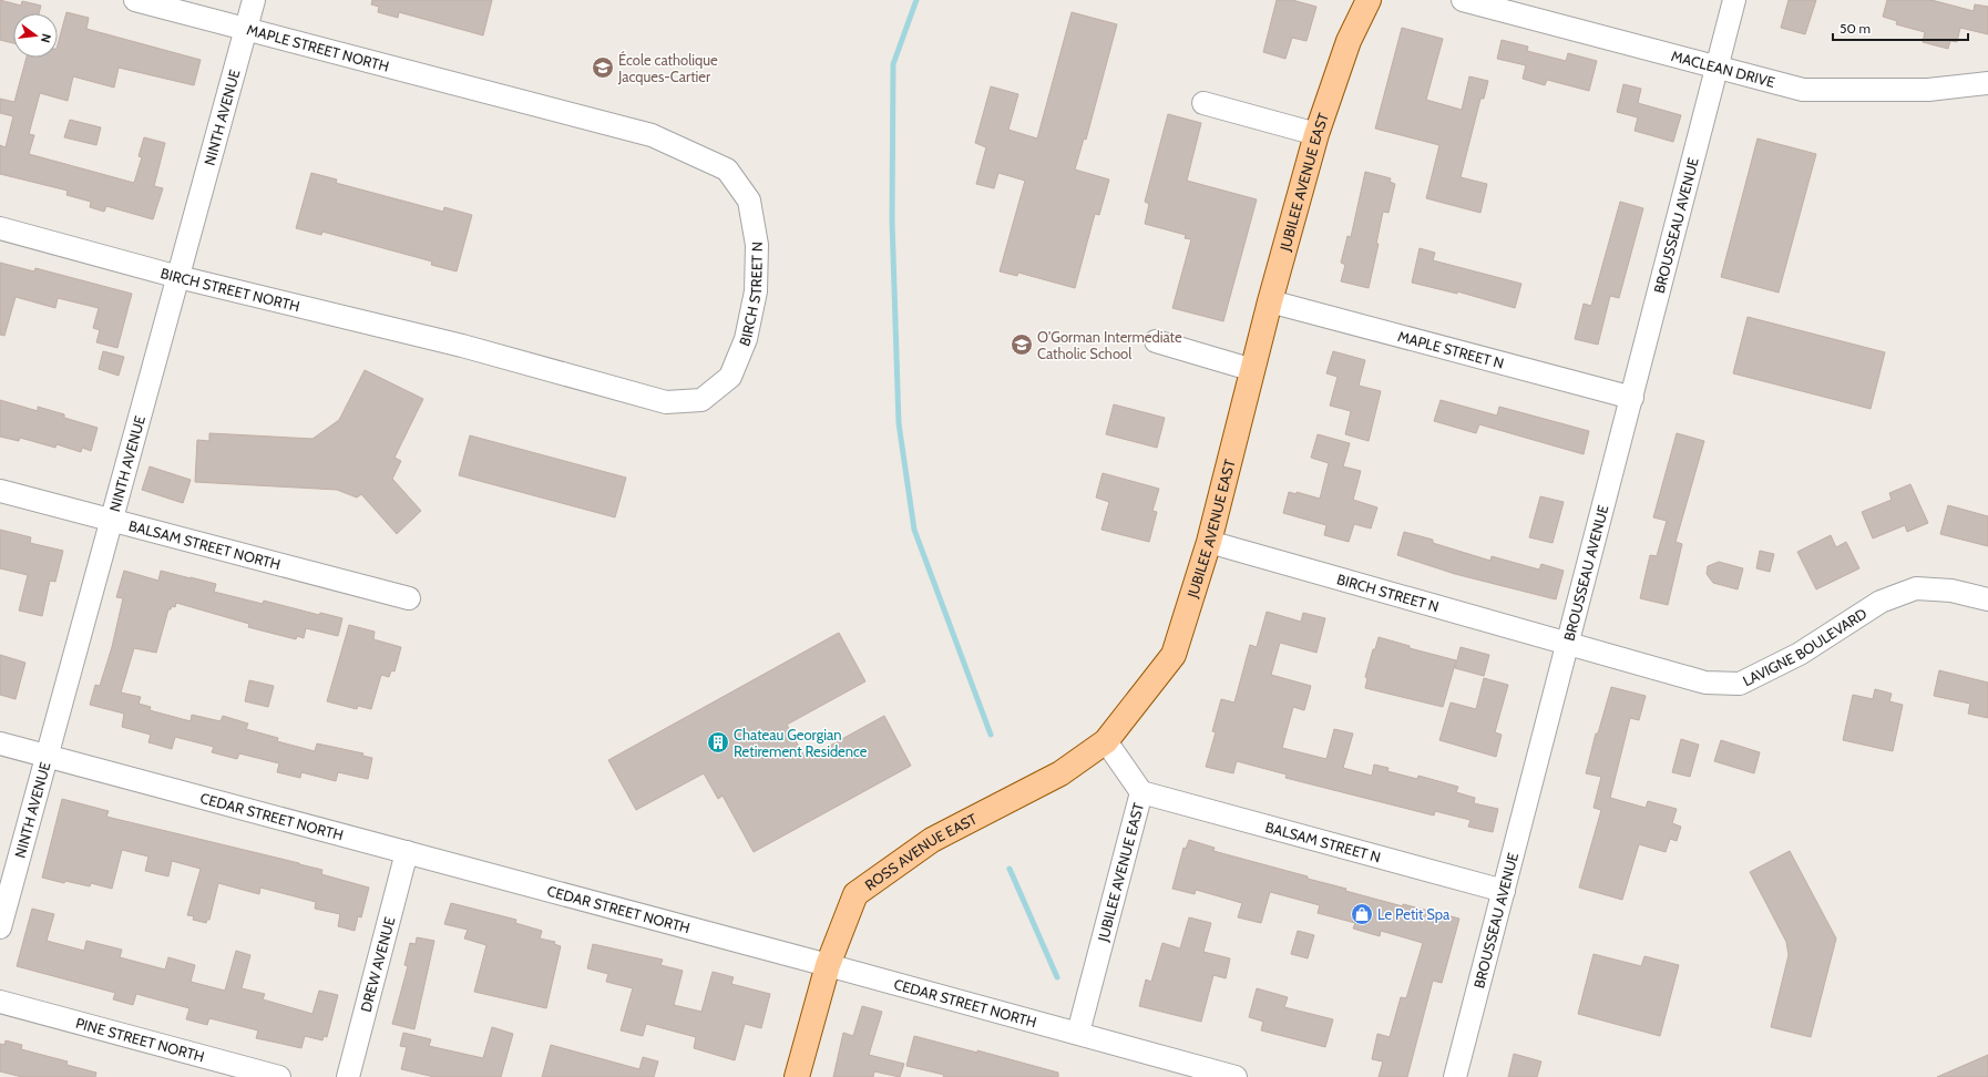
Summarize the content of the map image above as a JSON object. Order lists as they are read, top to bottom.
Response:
{
  "streets": {
    "main road": ["JUBILEE AVENUE EAST", "ROSS AVENUE EAST"],
    "street": [
      "MAPLE STREET NORTH",
      "MACLEAN DRIVE",
      "NINTH AVENUE",
      "BROUSSEAU AVENUE",
      "BIRCH STREET NORTH",
      "BIRCH STREET N",
      "MAPLE STREET N",
      "BALSAM STREET NORTH",
      "LAVIGNE BOULEVARD",
      "CEDAR STREET NORTH",
      "BALSAM STREET N",
      "DREW AVENUE",
      "PINE STREET NORTH"
    ]
  },
  "crossings": [
    ["MAPLE STREET NORTH", "NINTH AVENUE"],
    ["MAPLE STREET NORTH", "BIRCH STREET N"],
    ["MACLEAN DRIVE", "BROUSSEAU AVENUE"],
    ["NINTH AVENUE", "BIRCH STREET NORTH"],
    ["NINTH AVENUE", "BALSAM STREET NORTH"],
    ["NINTH AVENUE", "CEDAR STREET NORTH"],
    ["JUBILEE AVENUE EAST", "BIRCH STREET N"],
    ["JUBILEE AVENUE EAST", "MAPLE STREET N"],
    ["JUBILEE AVENUE EAST", "CEDAR STREET NORTH"],
    ["JUBILEE AVENUE EAST", "BALSAM STREET N"],
    ["JUBILEE AVENUE EAST", "ROSS AVENUE EAST"],
    ["BROUSSEAU AVENUE", "BIRCH STREET N"],
    ["BROUSSEAU AVENUE", "MAPLE STREET N"],
    ["BROUSSEAU AVENUE", "LAVIGNE BOULEVARD"],
    ["BROUSSEAU AVENUE", "BALSAM STREET N"],
    ["BIRCH STREET NORTH", "BIRCH STREET N"],
    ["BIRCH STREET N", "LAVIGNE BOULEVARD"],
    ["CEDAR STREET NORTH", "ROSS AVENUE EAST"],
    ["CEDAR STREET NORTH", "DREW AVENUE"]
  ],
  "places": {
    "school or university": ["École catholique Jacques-Cartier", "O'Gorman Intermediate Catholic School"],
    "building": ["Chateau Georgian Retirement Residence"],
    "shop": ["Le Petit Spa"]
  },
  "scale_bar": "50 m",
  "north": "right"
}
